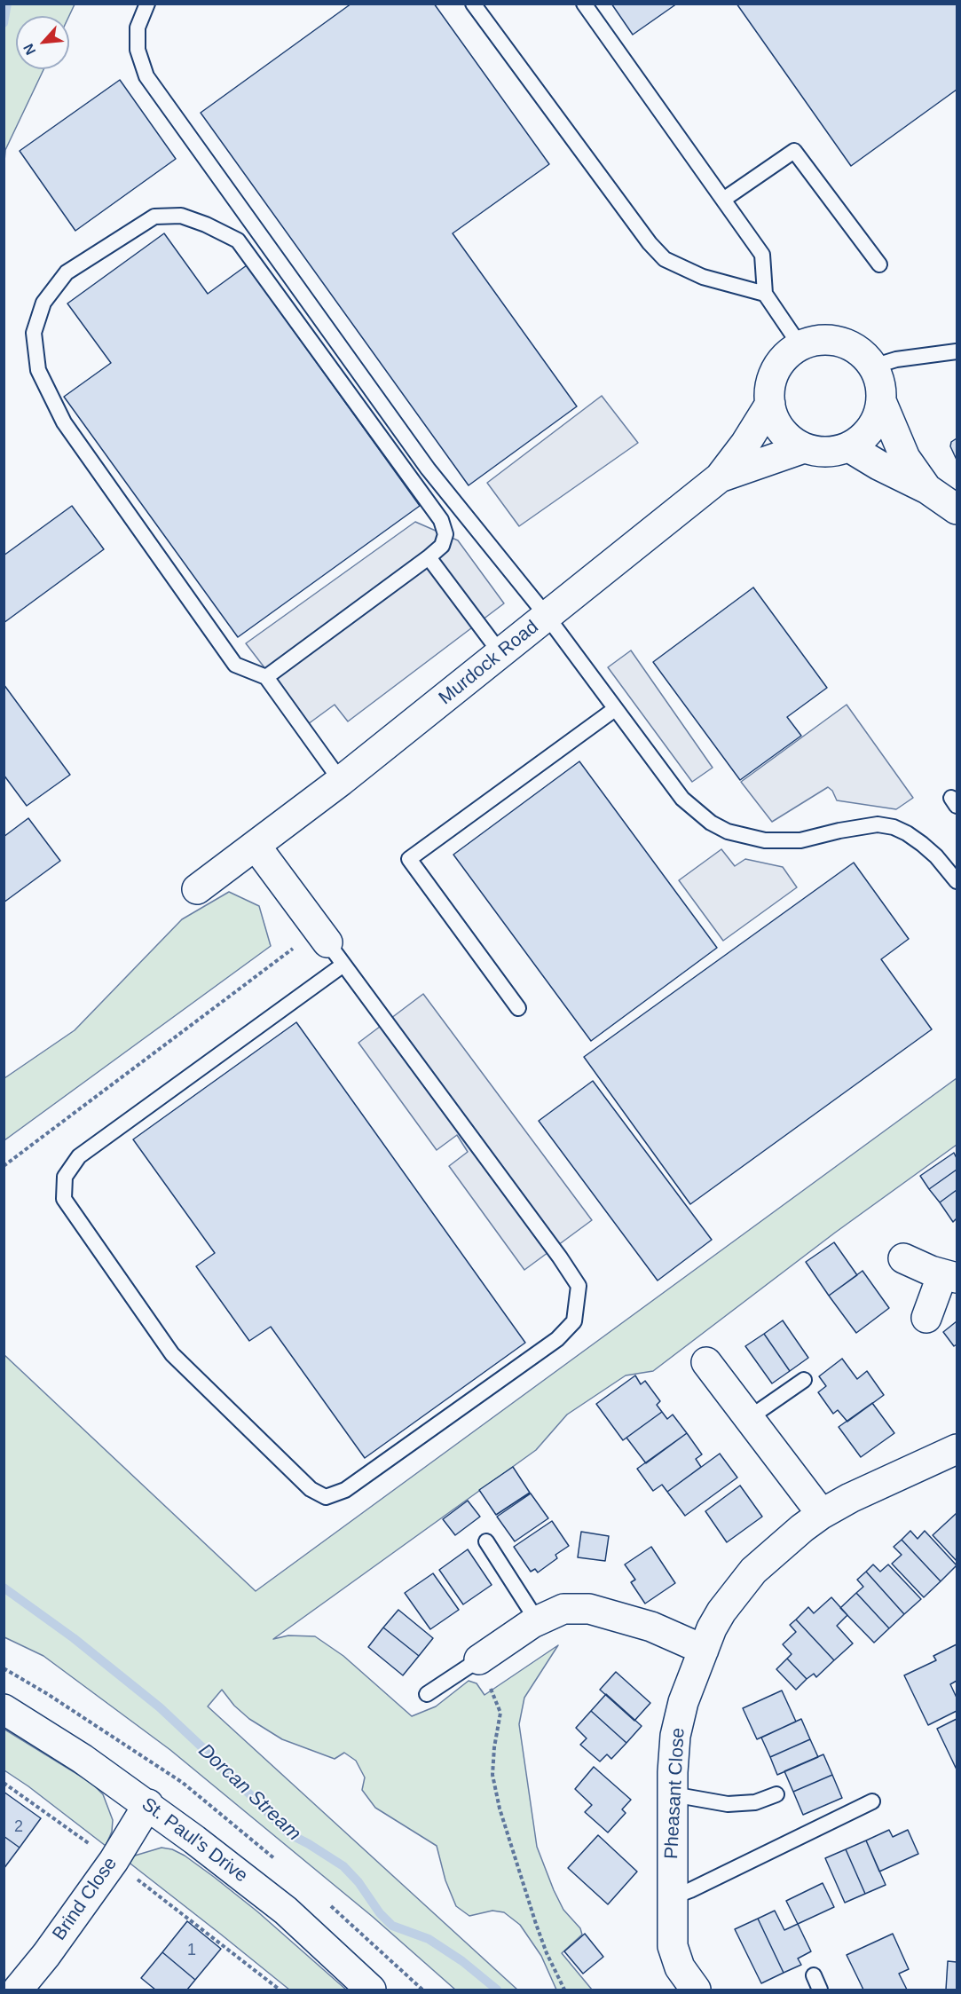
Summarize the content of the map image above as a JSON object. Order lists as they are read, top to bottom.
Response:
{
  "streets": {
    "street": [
      "Murdock Road",
      "Pheasant Close",
      "St. Paul's Drive",
      "Brind Close"
    ]
  },
  "crossings": [
    ["St. Paul's Drive", "Brind Close"]
  ],
  "water": ["Dorcan Stream"],
  "house_numbers": ["2", "1"],
  "north": "bottom left"
}
